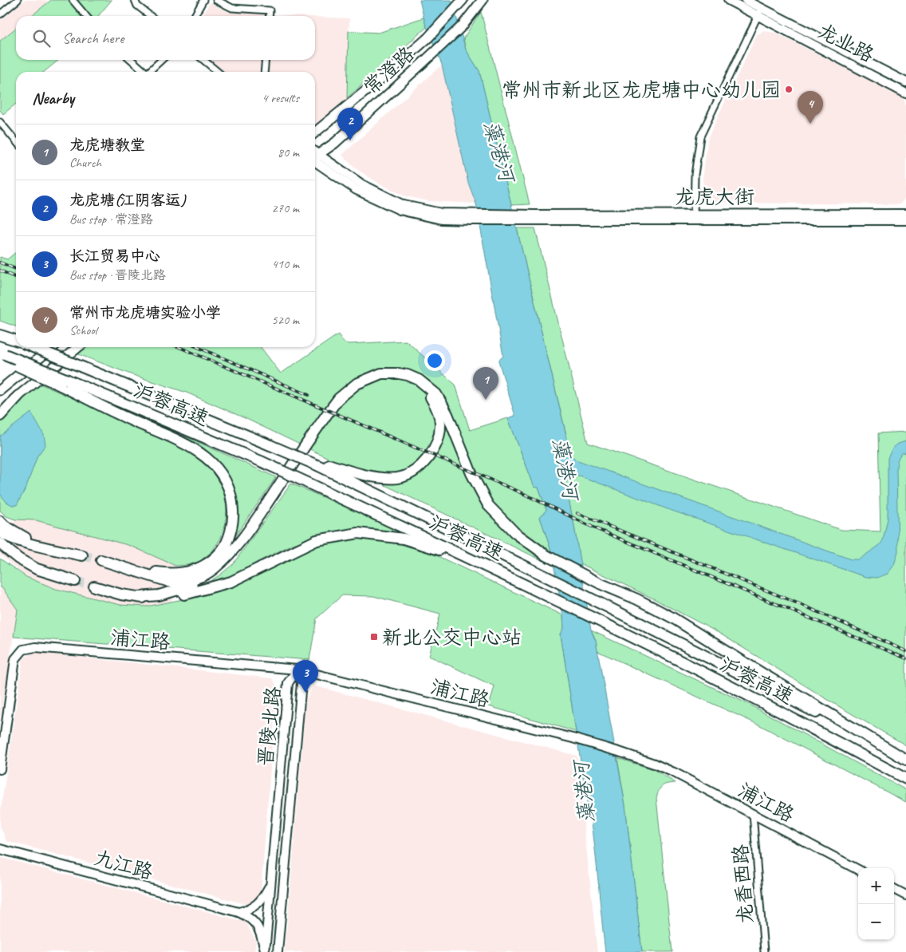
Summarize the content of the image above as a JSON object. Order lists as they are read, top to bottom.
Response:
{
  "streets": {
    "highway": ["沪蓉高速"],
    "main road": ["常澄路"],
    "street": [
      "龙业路",
      "龙虎大街",
      "浦江路",
      "晋陵北路",
      "九江路",
      "龙香西路"
    ]
  },
  "crossings": [
    ["浦江路", "晋陵北路"],
    ["浦江路", "龙香西路"],
    ["晋陵北路", "九江路"]
  ],
  "water": ["藻港河"],
  "places": {
    "other": ["常州市新北区龙虎塘中心幼儿园"],
    "transit": ["新北公交中心站"]
  },
  "page": {
    "search": "Search here",
    "heading": ["Nearby", "4 results"],
    "pins": [
      "4",
      "2",
      "1",
      "3"
    ],
    "list": [
      {
        "mark": "1",
        "name": "龙虎塘教堂",
        "note": "Church",
        "value": "80 m"
      },
      {
        "mark": "2",
        "name": "龙虎塘(江阴客运)",
        "note": "Bus stop · 常澄路",
        "value": "270 m"
      },
      {
        "mark": "3",
        "name": "长江贸易中心",
        "note": "Bus stop · 晋陵北路",
        "value": "410 m"
      },
      {
        "mark": "4",
        "name": "常州市龙虎塘实验小学",
        "note": "School",
        "value": "520 m"
      }
    ],
    "map_buttons": ["+", "−"]
  }
}
